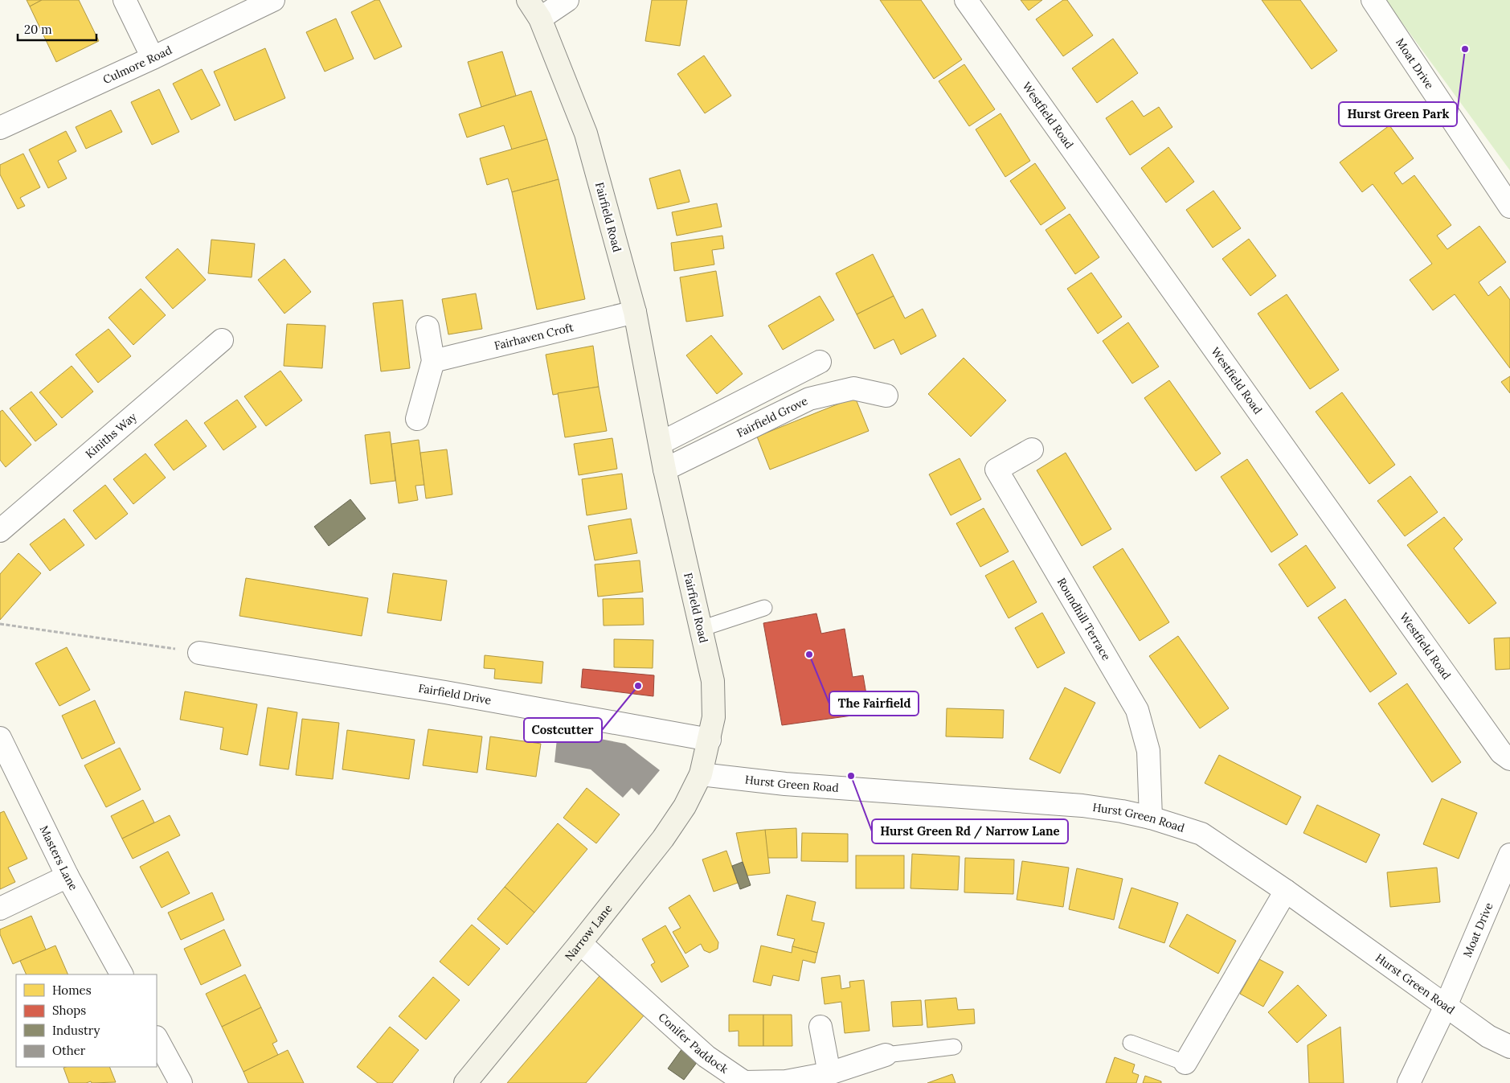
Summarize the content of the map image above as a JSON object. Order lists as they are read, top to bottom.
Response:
{
  "streets": {
    "main road": ["Fairfield Road", "Narrow Lane"],
    "street": [
      "Moat Drive",
      "Culmore Road",
      "Westfield Road",
      "Fairhaven Croft",
      "Fairfield Grove",
      "Kiniths Way",
      "Roundhill Terrace",
      "Fairfield Drive",
      "Hurst Green Road",
      "Masters Lane",
      "Conifer Paddock"
    ]
  },
  "crossings": [
    ["Moat Drive", "Hurst Green Road"],
    ["Fairfield Road", "Fairhaven Croft"],
    ["Fairfield Road", "Fairfield Grove"],
    ["Fairfield Road", "Fairfield Drive"],
    ["Fairfield Road", "Hurst Green Road"],
    ["Fairfield Road", "Narrow Lane"],
    ["Roundhill Terrace", "Hurst Green Road"],
    ["Hurst Green Road", "Narrow Lane"],
    ["Narrow Lane", "Conifer Paddock"]
  ],
  "places": [
    "Hurst Green Park",
    "The Fairfield",
    "Costcutter",
    "Hurst Green Rd / Narrow Lane"
  ],
  "legend": [
    "Homes",
    "Shops",
    "Industry",
    "Other"
  ],
  "scale_bar": "20 m"
}
